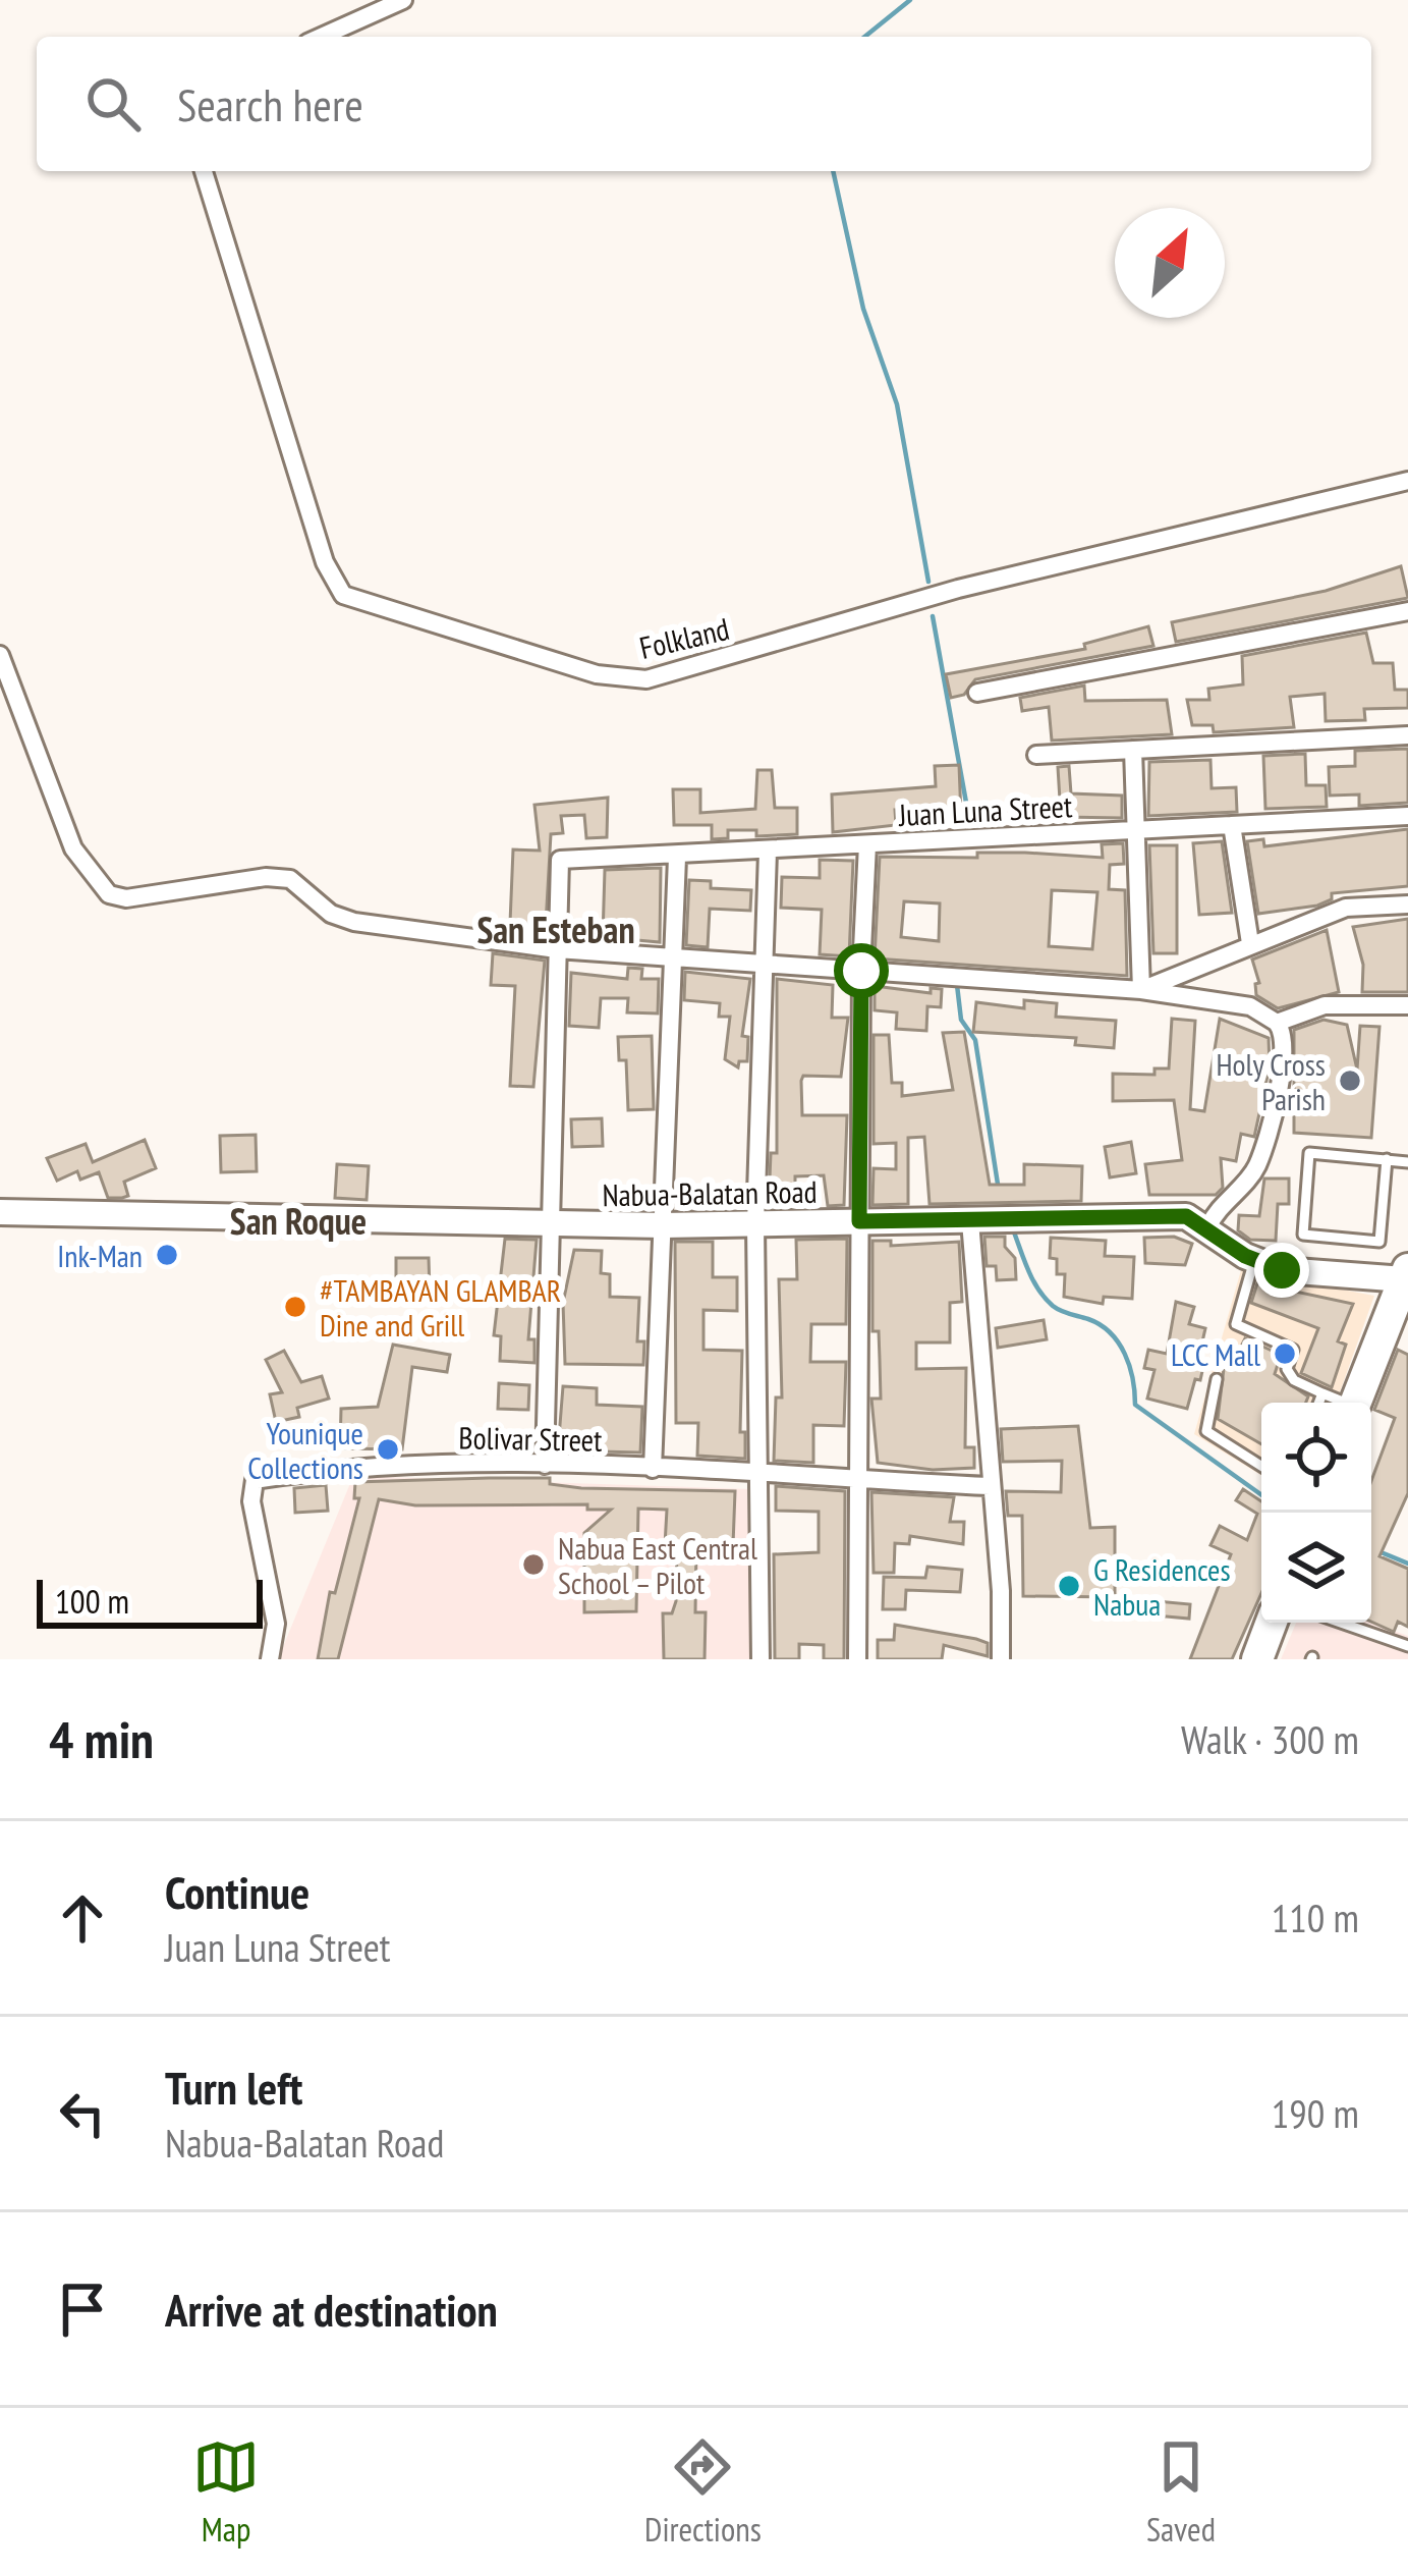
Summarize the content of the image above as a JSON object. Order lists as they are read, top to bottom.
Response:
{
  "streets": {
    "main road": ["Nabua-Balatan Road"],
    "street": ["Folkland", "Juan Luna Street", "Bolivar Street"]
  },
  "crossings": [
    ["Juan Luna Street", "Nabua-Balatan Road"],
    ["Juan Luna Street", "Bolivar Street"]
  ],
  "districts": ["San Esteban", "San Roque"],
  "places": [
    "Holy Cross Parish",
    "Ink-Man",
    "#TAMBAYAN GLAMBAR Dine and Grill",
    "LCC Mall",
    "Younique Collections",
    "Nabua East Central School – Pilot",
    "G Residences Nabua"
  ],
  "scale_bar": "100 m",
  "north": "top right",
  "page": {
    "search": "Search here",
    "scale": "100 m",
    "heading": ["4 min", "Walk · 300 m"],
    "list": [
      ["Continue", "Juan Luna Street", "110 m"],
      ["Turn left", "Nabua-Balatan Road", "190 m"],
      "Arrive at destination"
    ],
    "nav": ["Map", "Directions", "Saved"]
  }
}
